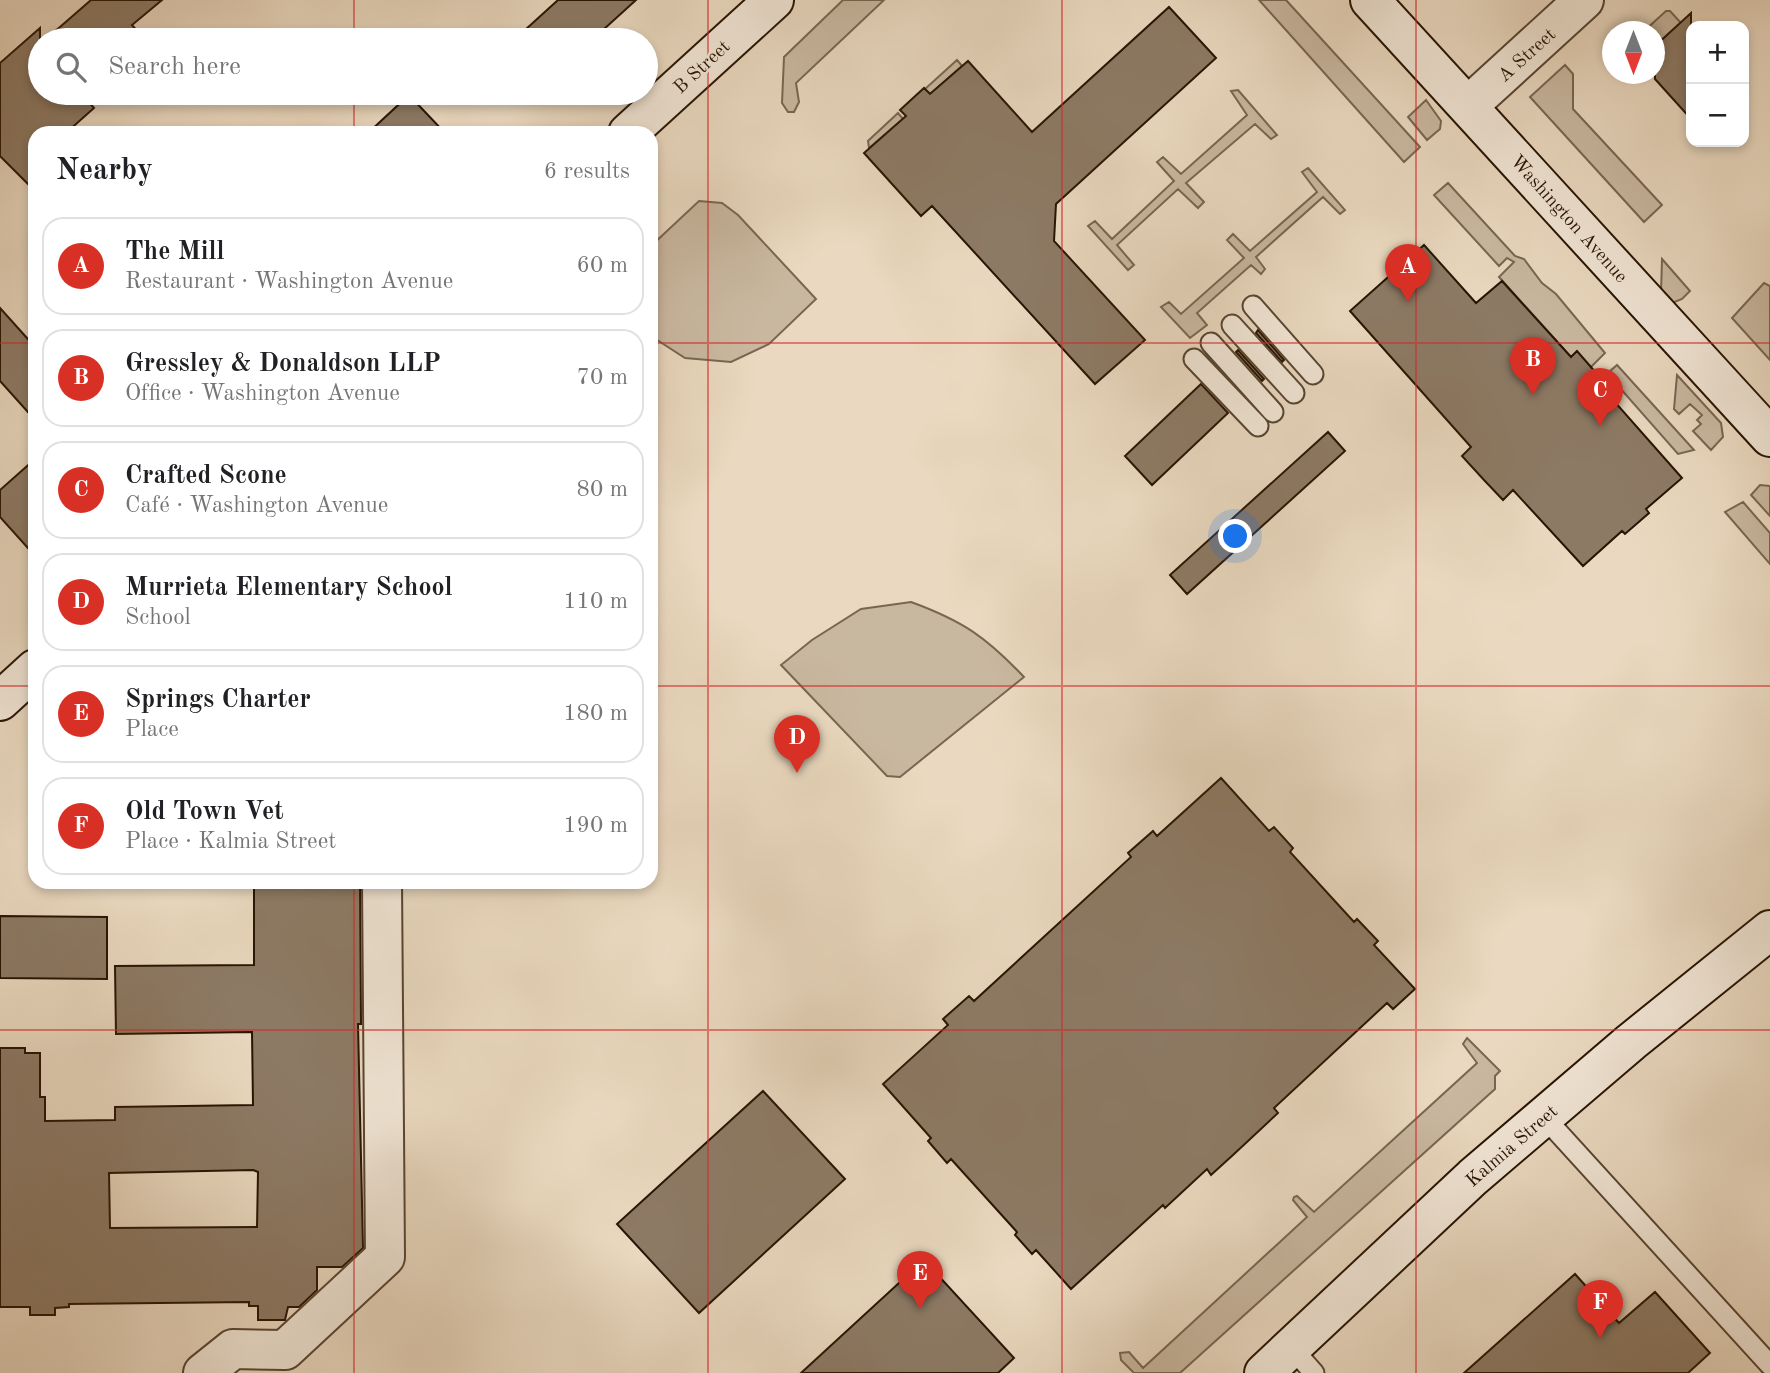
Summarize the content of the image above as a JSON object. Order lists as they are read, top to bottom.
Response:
{
  "streets": {
    "main road": [
      "A Street",
      "B Street",
      "Washington Avenue",
      "Kalmia Street"
    ]
  },
  "crossings": [
    ["A Street", "Washington Avenue"]
  ],
  "north": "bottom",
  "page": {
    "map_buttons": ["+", "−"],
    "search": "Search here",
    "heading": ["Nearby", "6 results"],
    "list": [
      {
        "mark": "A",
        "name": "The Mill",
        "note": "Restaurant · Washington Avenue",
        "value": "60 m"
      },
      {
        "mark": "B",
        "name": "Gressley & Donaldson LLP",
        "note": "Office · Washington Avenue",
        "value": "70 m"
      },
      {
        "mark": "C",
        "name": "Crafted Scone",
        "note": "Café · Washington Avenue",
        "value": "80 m"
      },
      {
        "mark": "D",
        "name": "Murrieta Elementary School",
        "note": "School",
        "value": "110 m"
      },
      {
        "mark": "E",
        "name": "Springs Charter",
        "note": "Place",
        "value": "180 m"
      },
      {
        "mark": "F",
        "name": "Old Town Vet",
        "note": "Place · Kalmia Street",
        "value": "190 m"
      }
    ],
    "pins": [
      "A",
      "B",
      "C",
      "D",
      "E",
      "F"
    ]
  }
}
